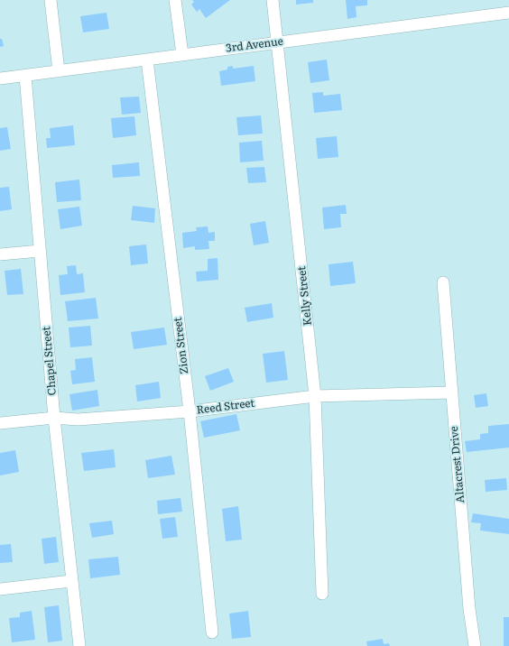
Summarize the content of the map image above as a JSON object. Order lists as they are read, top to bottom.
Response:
{
  "streets": {
    "street": [
      "3rd Avenue",
      "Kelly Street",
      "Zion Street",
      "Chapel Street",
      "Reed Street",
      "Altacrest Drive"
    ]
  },
  "crossings": [
    ["3rd Avenue", "Kelly Street"],
    ["3rd Avenue", "Zion Street"],
    ["3rd Avenue", "Chapel Street"],
    ["Kelly Street", "Reed Street"],
    ["Zion Street", "Reed Street"],
    ["Chapel Street", "Reed Street"],
    ["Reed Street", "Altacrest Drive"]
  ]
}
